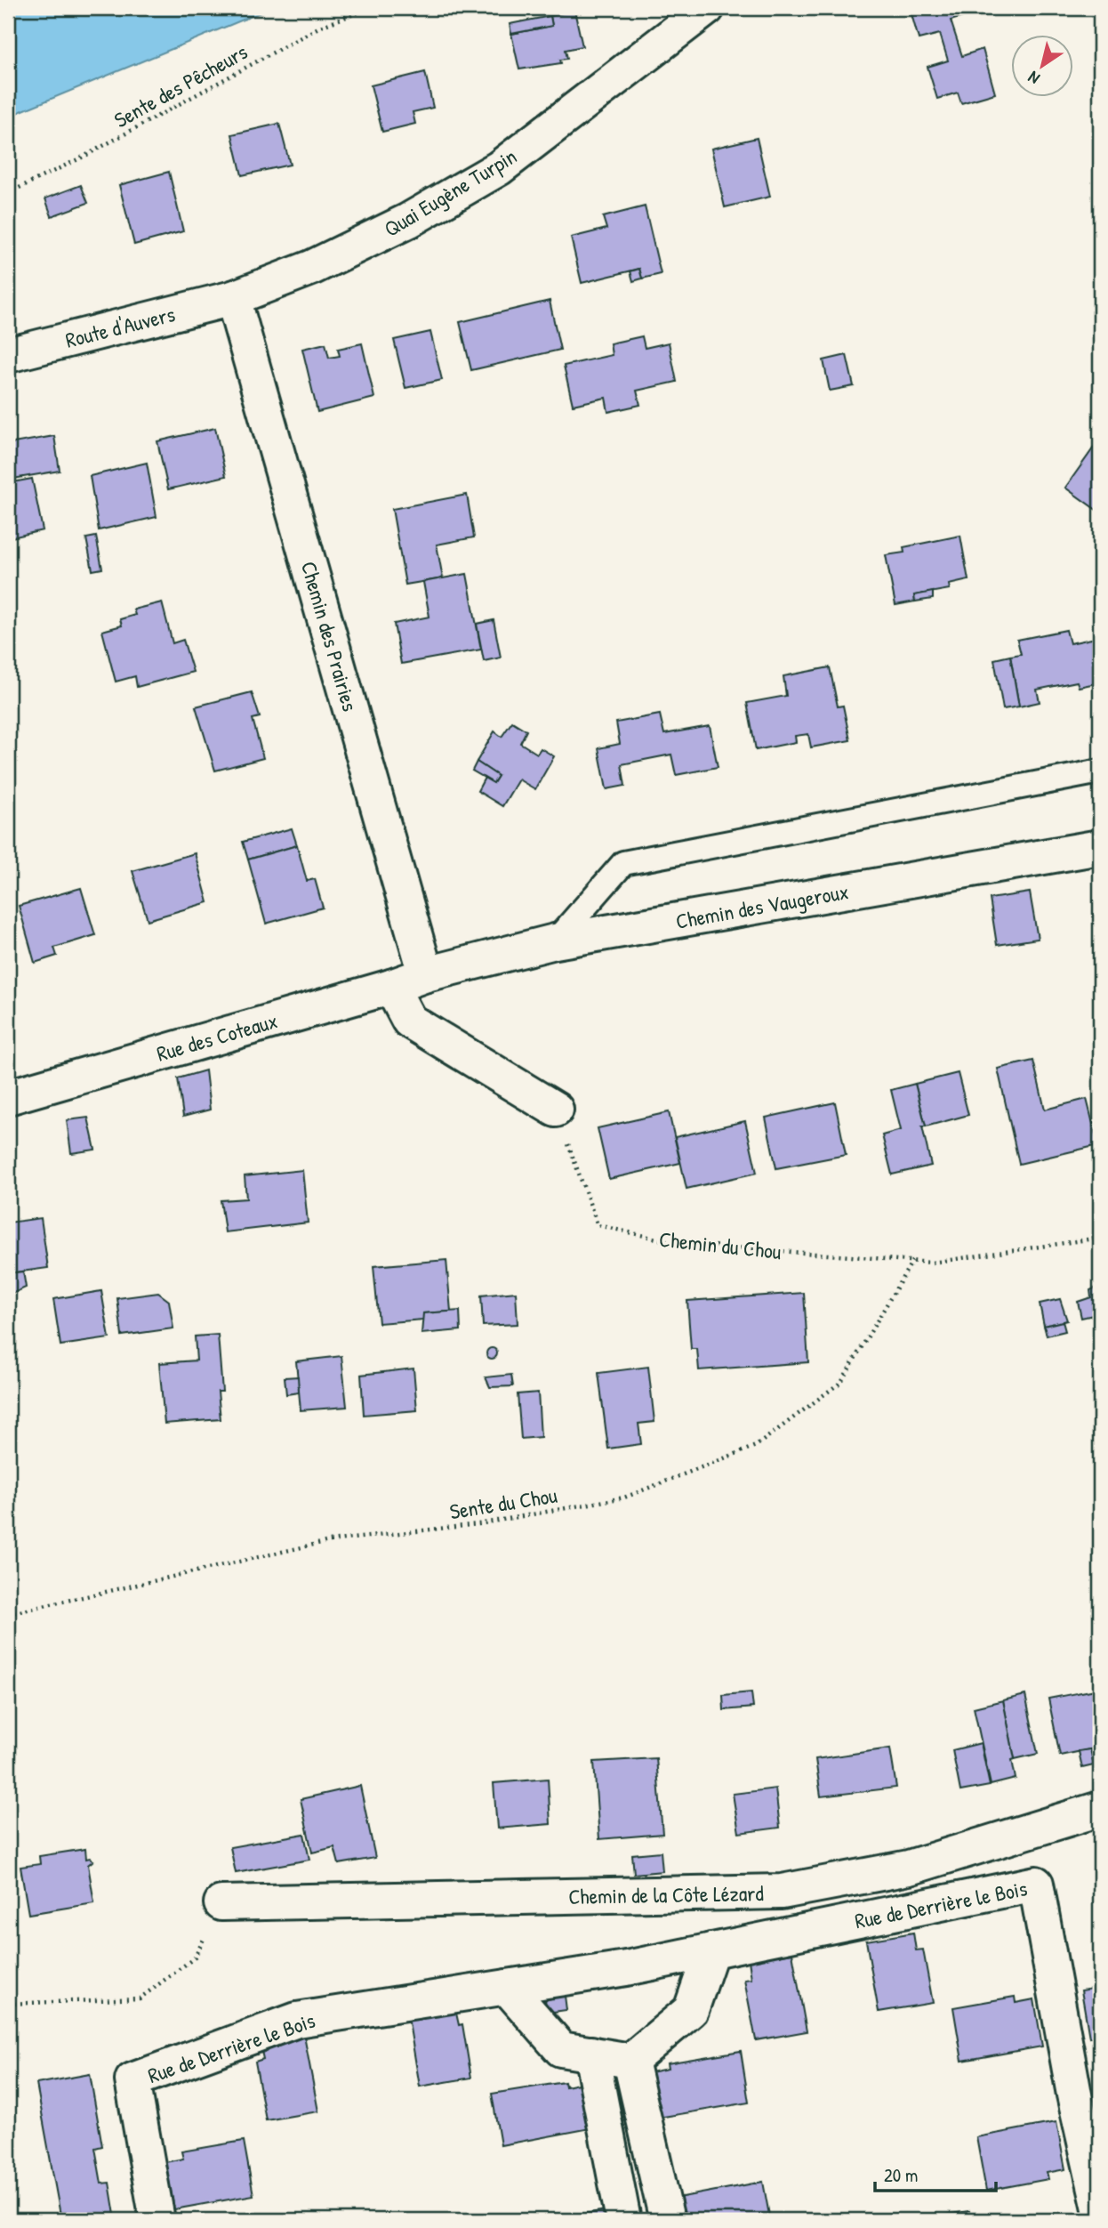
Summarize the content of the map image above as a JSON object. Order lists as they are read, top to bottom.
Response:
{
  "streets": {
    "street": [
      "Quai Eugène Turpin",
      "Route d'Auvers",
      "Chemin des Prairies",
      "Chemin des Vaugeroux",
      "Rue des Coteaux",
      "Chemin de la Côte Lézard",
      "Rue de Derrière le Bois"
    ],
    "path": ["Sente des Pêcheurs", "Chemin du Chou", "Sente du Chou"]
  },
  "crossings": [
    ["Quai Eugène Turpin", "Route d'Auvers"],
    ["Quai Eugène Turpin", "Chemin des Prairies"],
    ["Route d'Auvers", "Chemin des Prairies"],
    ["Chemin des Prairies", "Chemin des Vaugeroux"],
    ["Chemin des Prairies", "Rue des Coteaux"],
    ["Chemin des Vaugeroux", "Rue des Coteaux"],
    ["Chemin du Chou", "Sente du Chou"]
  ],
  "scale_bar": "20 m",
  "north": "bottom left"
}
